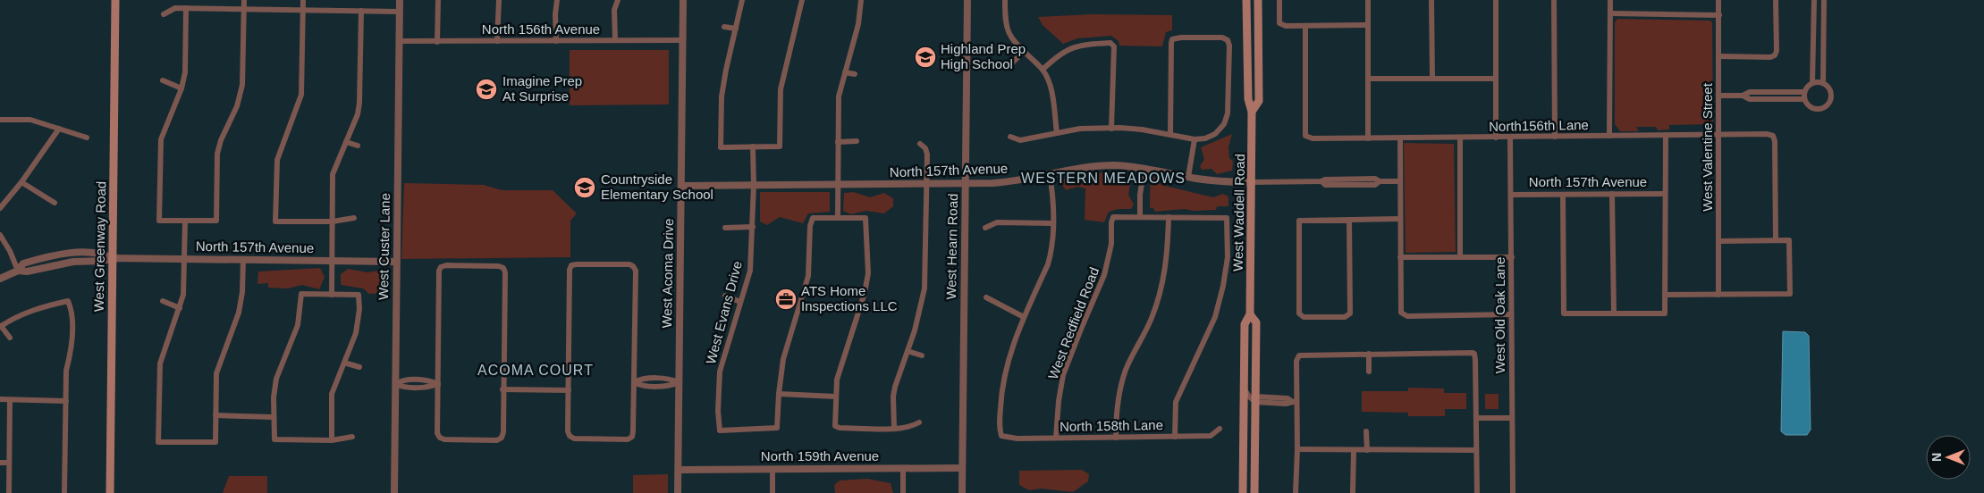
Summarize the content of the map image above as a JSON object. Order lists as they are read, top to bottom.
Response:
{
  "streets": {
    "main road": ["West Waddell Road", "West Greenway Road"],
    "street": [
      "North 156th Avenue",
      "North156th Lane",
      "West Valentine Street",
      "North 157th Avenue",
      "West Custer Lane",
      "West Hearn Road",
      "West Acoma Drive",
      "West Evans Drive",
      "West Old Oak Lane",
      "West Redfield Road",
      "North 158th Lane",
      "North 159th Avenue"
    ]
  },
  "crossings": [
    ["North 156th Avenue", "West Custer Lane"],
    ["North 156th Avenue", "West Acoma Drive"],
    ["North156th Lane", "West Valentine Street"],
    ["North156th Lane", "West Old Oak Lane"],
    ["North 157th Avenue", "West Waddell Road"],
    ["North 157th Avenue", "West Greenway Road"],
    ["North 157th Avenue", "West Custer Lane"],
    ["North 157th Avenue", "West Hearn Road"],
    ["North 157th Avenue", "West Acoma Drive"],
    ["North 157th Avenue", "West Evans Drive"],
    ["North 157th Avenue", "West Old Oak Lane"],
    ["West Hearn Road", "North 159th Avenue"],
    ["West Acoma Drive", "North 159th Avenue"],
    ["West Redfield Road", "North 158th Lane"]
  ],
  "districts": ["WESTERN MEADOWS", "ACOMA COURT"],
  "places": {
    "school or university": ["Highland Prep High School", "Imagine Prep At Surprise", "Countryside Elementary School"],
    "office": ["ATS Home Inspections LLC"]
  },
  "north": "left"
}
